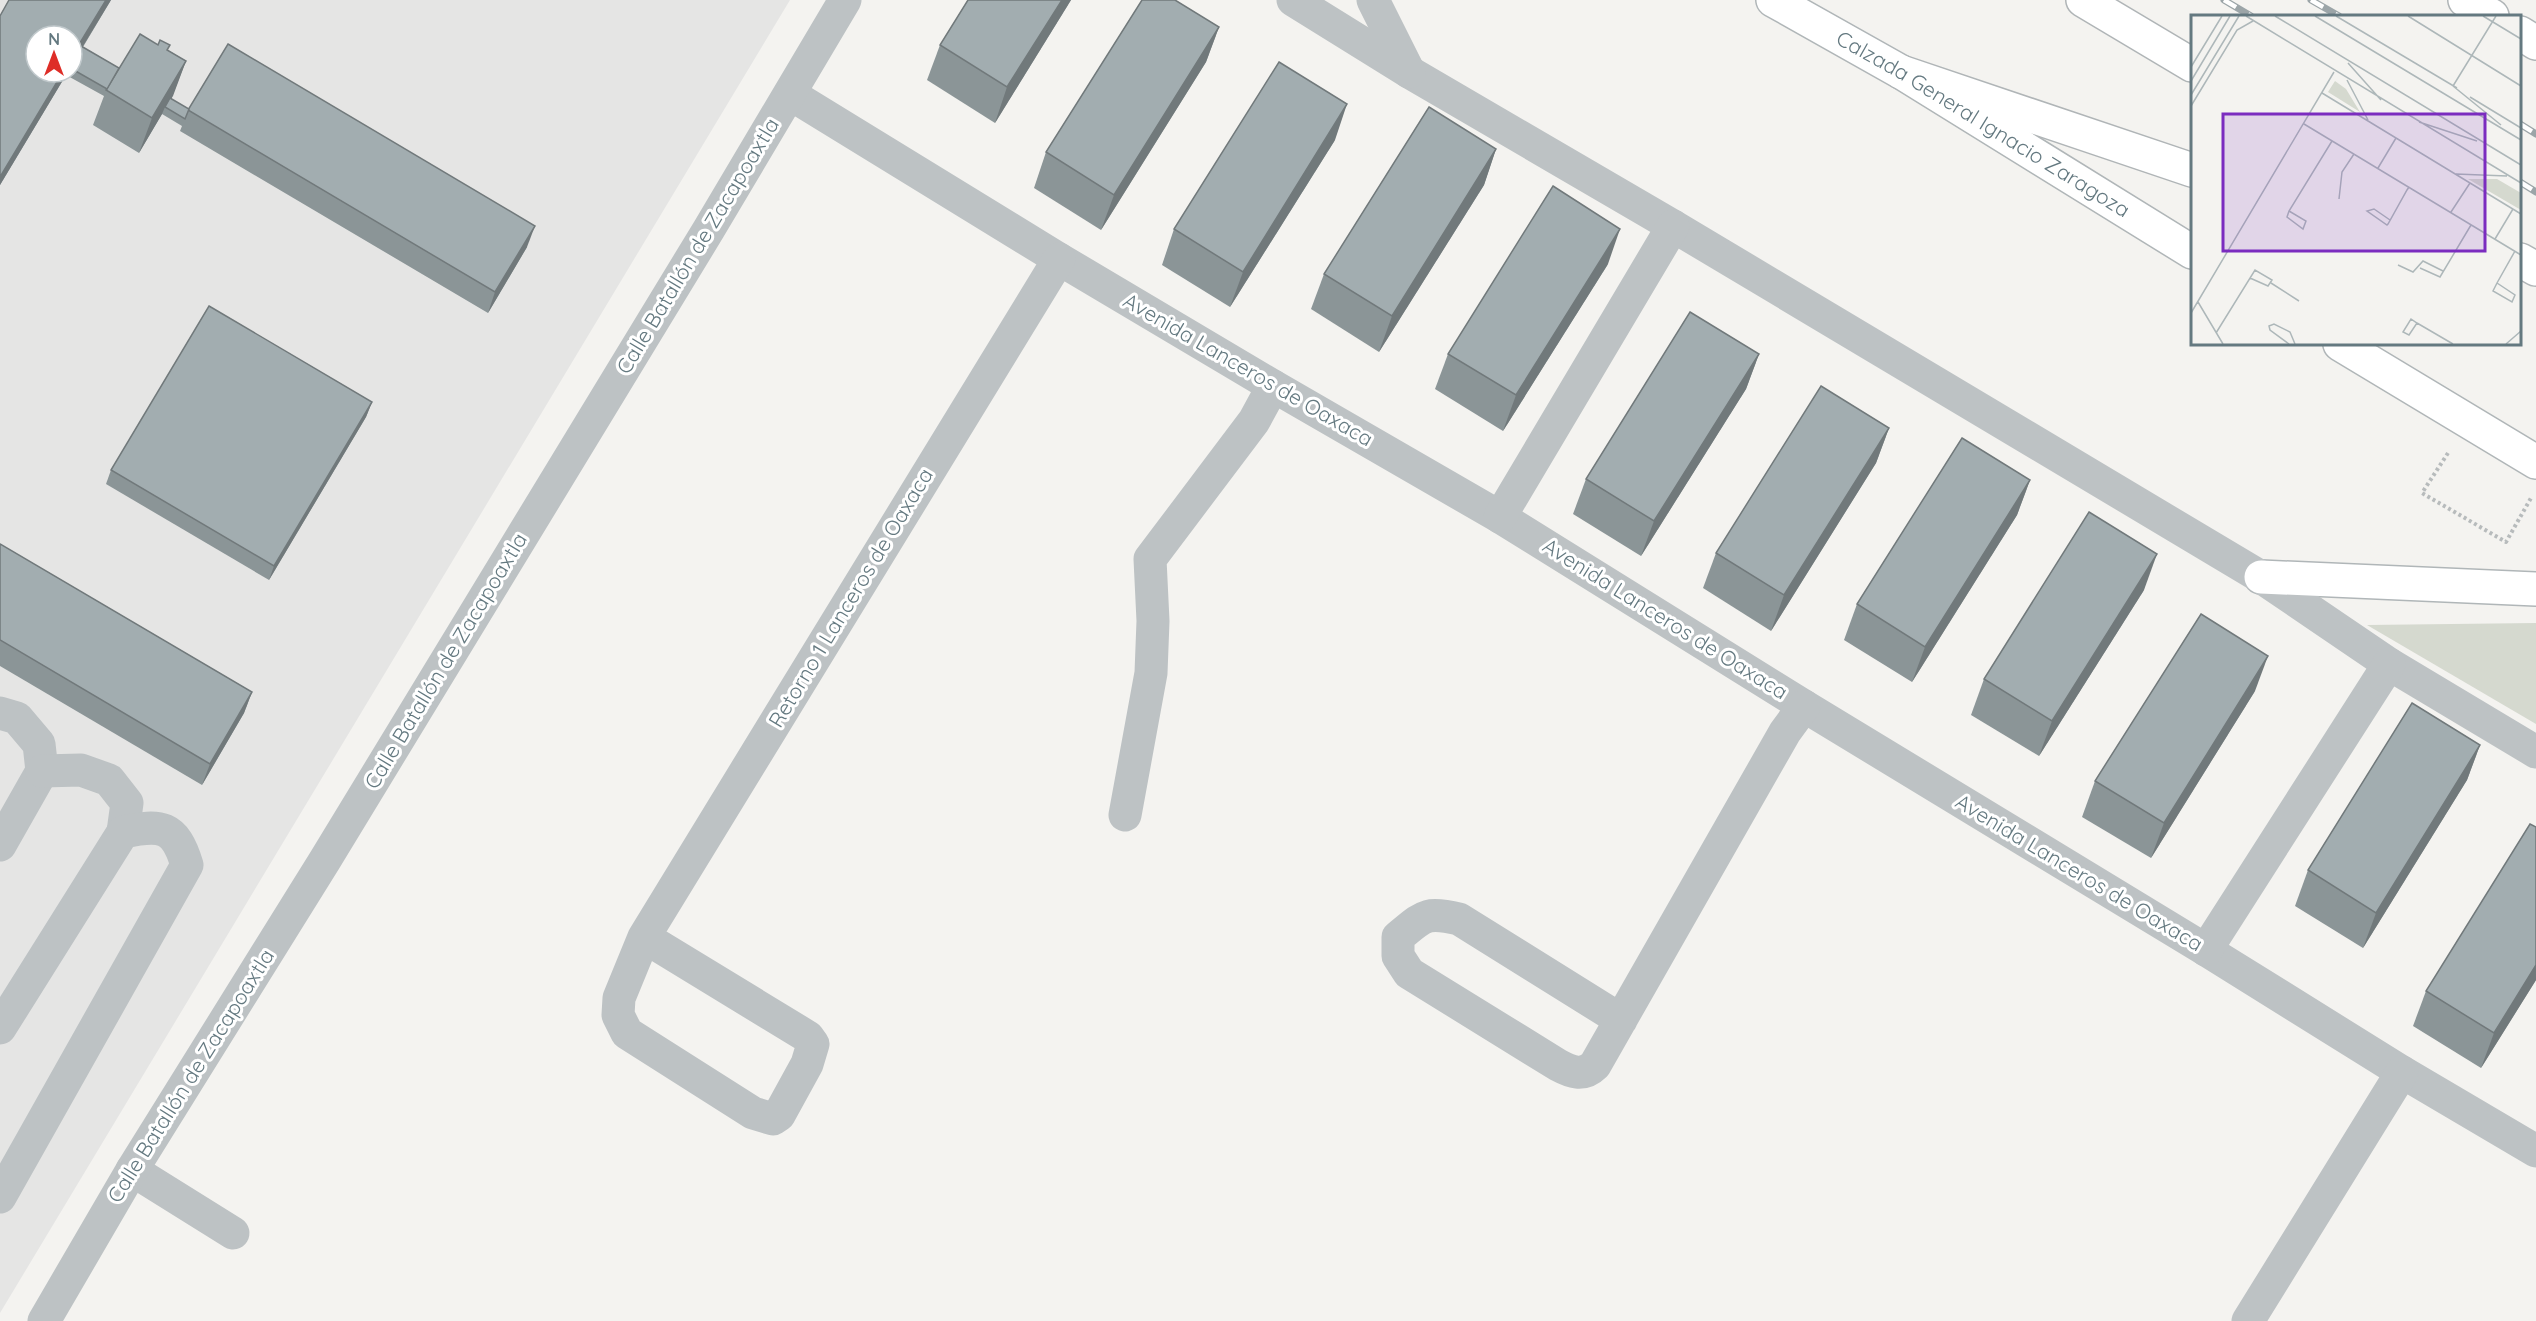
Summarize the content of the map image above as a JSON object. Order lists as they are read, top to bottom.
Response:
{
  "streets": {
    "main road": ["Calzada General Ignacio Zaragoza"],
    "street": ["Calle Batallón de Zacapoaxtla", "Avenida Lanceros de Oaxaca", "Retorno 1 Lanceros de Oaxaca"]
  },
  "crossings": [
    ["Calle Batallón de Zacapoaxtla", "Avenida Lanceros de Oaxaca"],
    ["Avenida Lanceros de Oaxaca", "Retorno 1 Lanceros de Oaxaca"]
  ],
  "north": "top"
}
